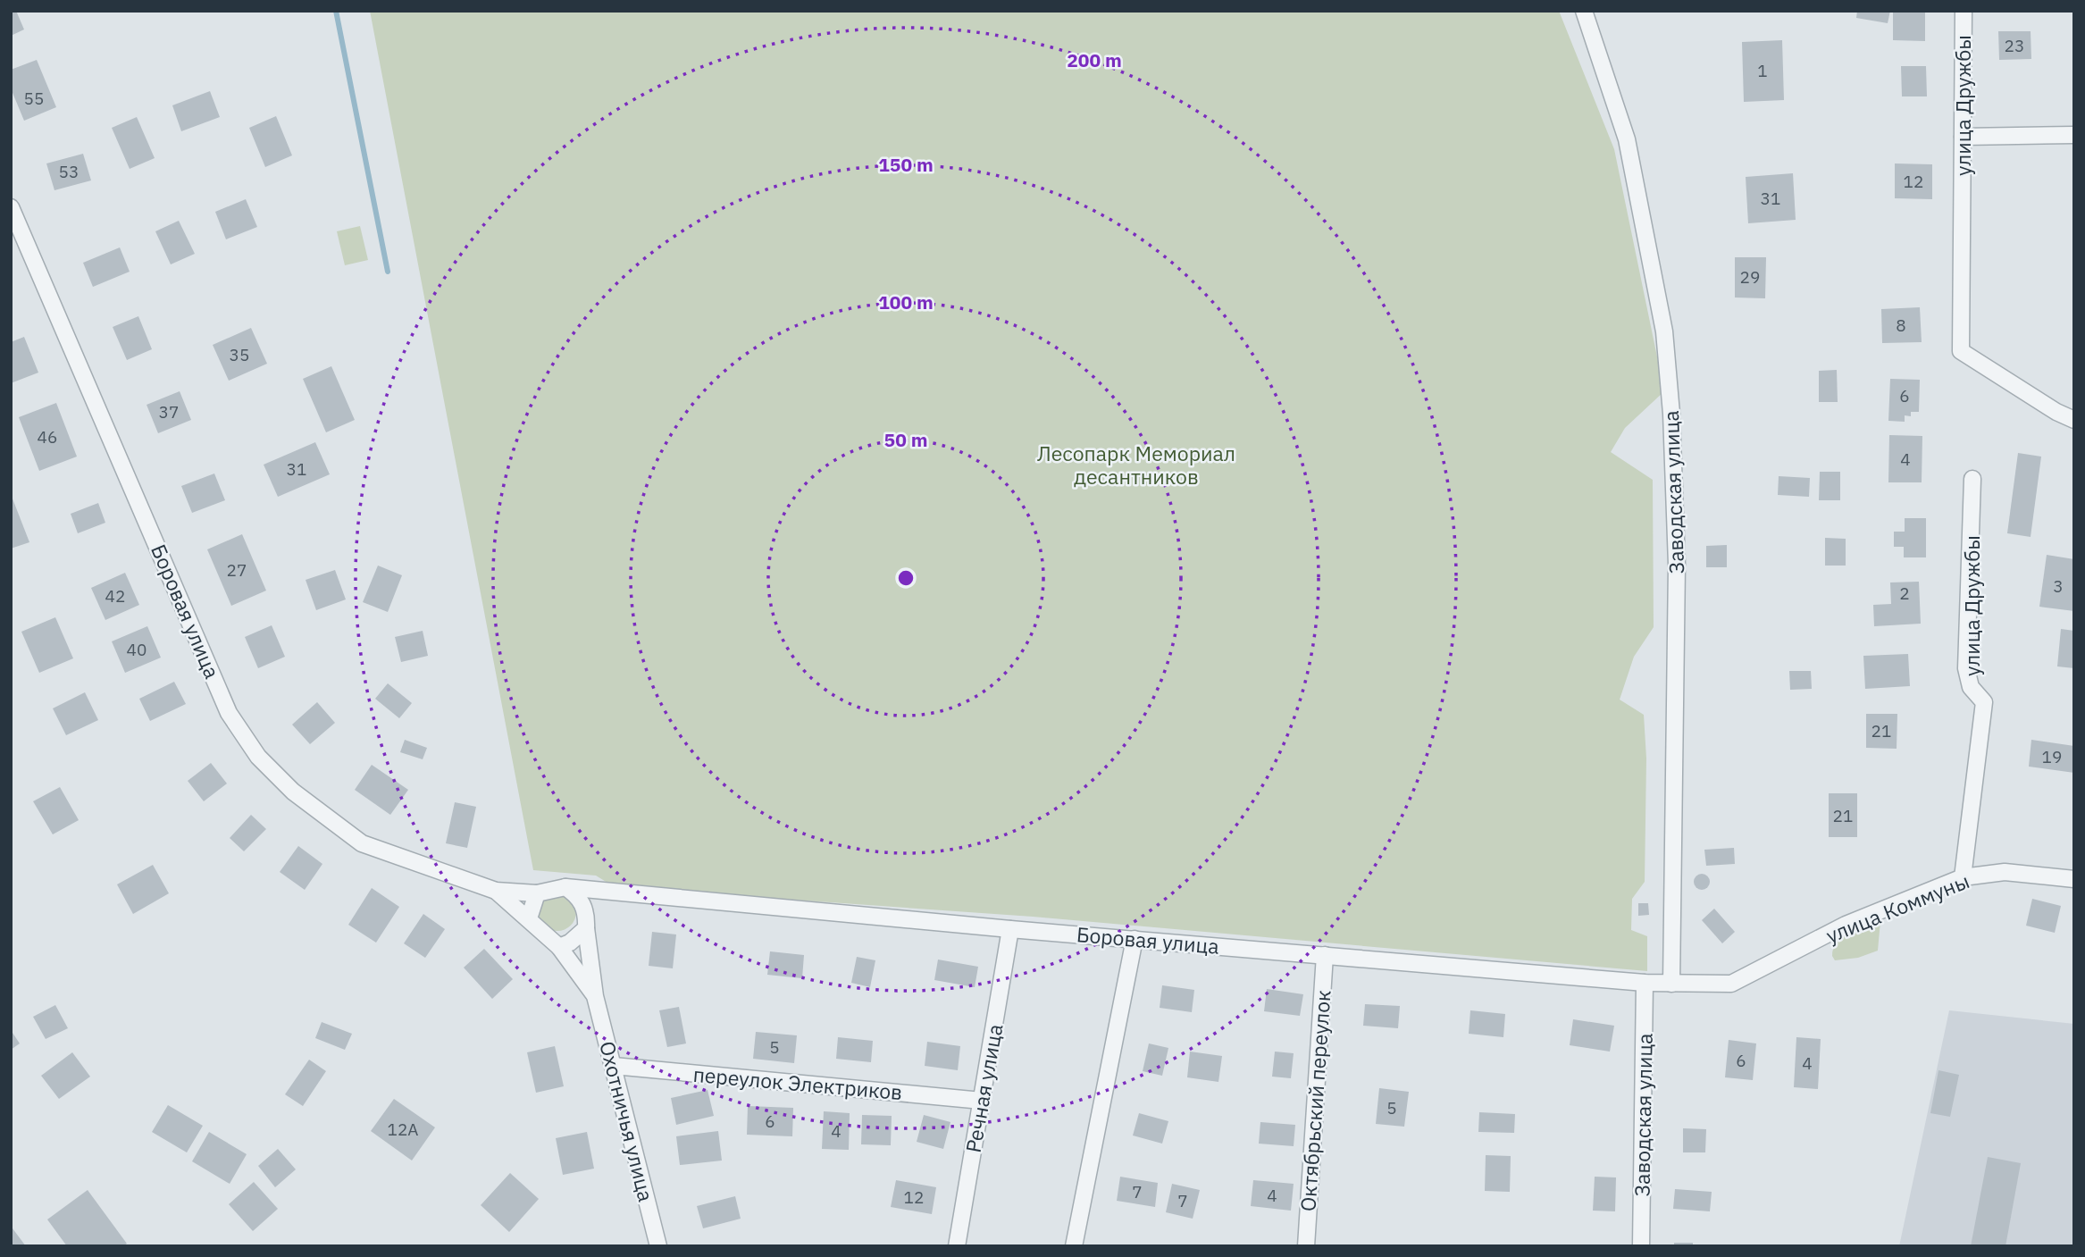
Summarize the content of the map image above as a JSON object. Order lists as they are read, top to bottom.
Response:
{
  "streets": {
    "street": [
      "улица Дружбы",
      "Заводская улица",
      "Боровая улица",
      "улица Коммуны",
      "переулок Электриков",
      "Речная улица",
      "Октябрьский переулок",
      "Охотничья улица"
    ]
  },
  "crossings": [
    ["улица Дружбы", "улица Коммуны"],
    ["Заводская улица", "Боровая улица"],
    ["Боровая улица", "улица Коммуны"],
    ["Боровая улица", "Речная улица"],
    ["Боровая улица", "Октябрьский переулок"],
    ["Боровая улица", "Охотничья улица"],
    ["переулок Электриков", "Речная улица"],
    ["переулок Электриков", "Охотничья улица"]
  ],
  "parks": ["Лесопарк Мемориал десантников"],
  "house_numbers": [
    "23",
    "1",
    "55",
    "53",
    "12",
    "31",
    "29",
    "8",
    "35",
    "6",
    "37",
    "46",
    "4",
    "31",
    "27",
    "3",
    "2",
    "42",
    "40",
    "21",
    "19",
    "21",
    "5",
    "6",
    "4",
    "5",
    "6",
    "12А",
    "4",
    "7",
    "4",
    "12",
    "7"
  ],
  "rings": [
    "200 m",
    "150 m",
    "100 m",
    "50 m"
  ]
}
